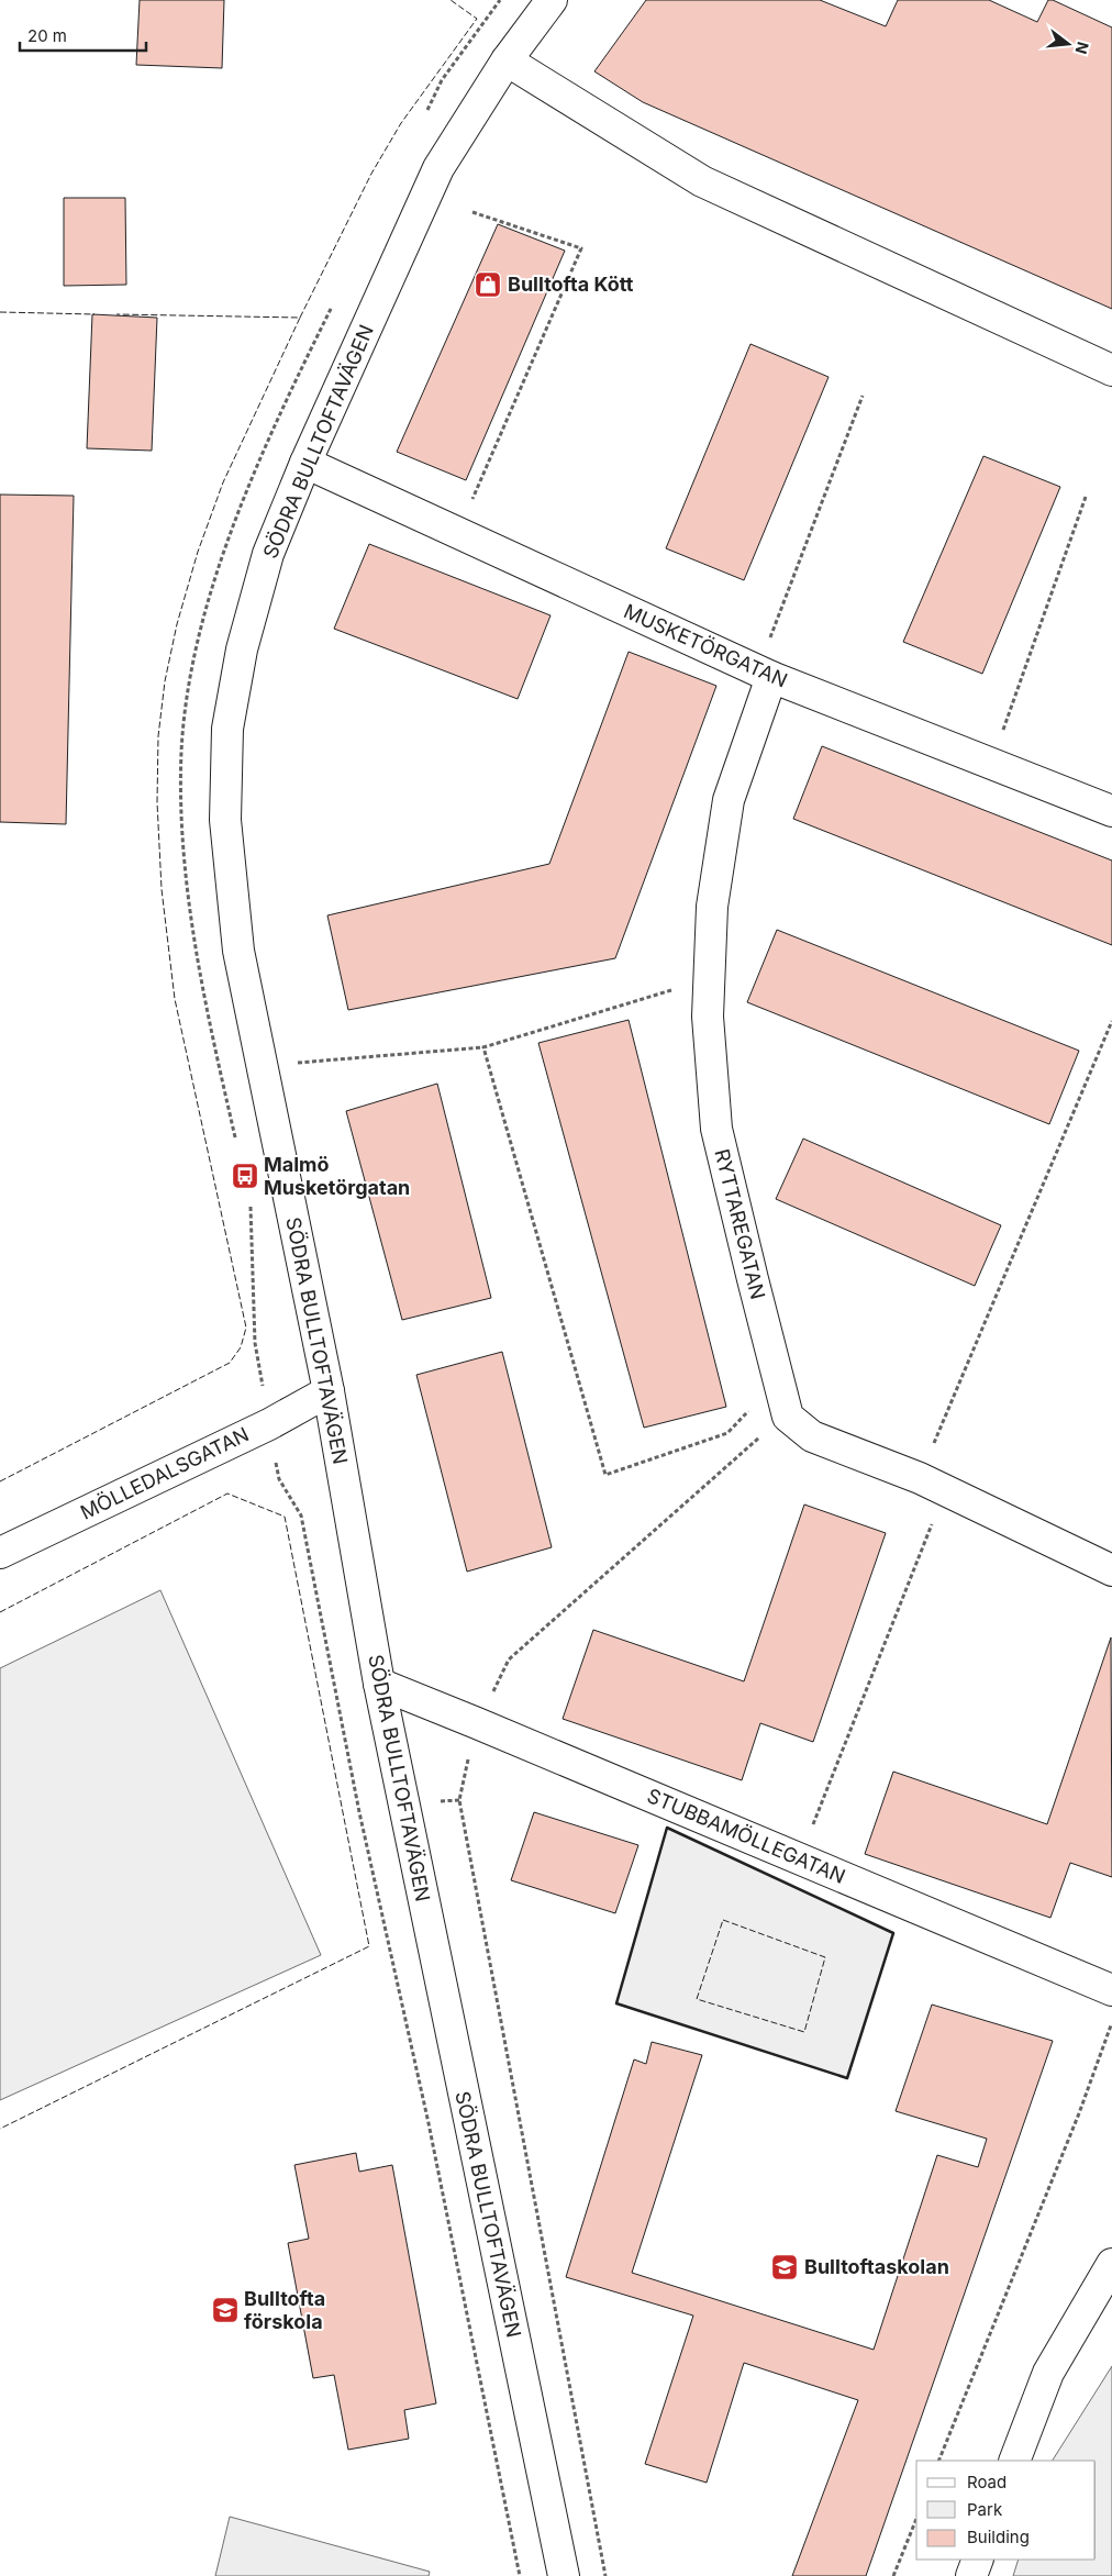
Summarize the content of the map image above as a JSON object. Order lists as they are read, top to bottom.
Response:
{
  "streets": {
    "street": [
      "SÖDRA BULLTOFTAVÄGEN",
      "MUSKETÖRGATAN",
      "RYTTAREGATAN",
      "MÖLLEDALSGATAN",
      "STUBBAMÖLLEGATAN"
    ]
  },
  "crossings": [
    ["SÖDRA BULLTOFTAVÄGEN", "MUSKETÖRGATAN"],
    ["SÖDRA BULLTOFTAVÄGEN", "MÖLLEDALSGATAN"],
    ["SÖDRA BULLTOFTAVÄGEN", "STUBBAMÖLLEGATAN"],
    ["MUSKETÖRGATAN", "RYTTAREGATAN"]
  ],
  "places": {
    "shop": ["Bulltofta Kött"],
    "bus stop": ["Malmö Musketörgatan"],
    "school or university": ["Bulltoftaskolan", "Bulltofta förskola"]
  },
  "legend": ["Road", "Park", "Building"],
  "scale_bar": "20 m",
  "north": "right"
}
